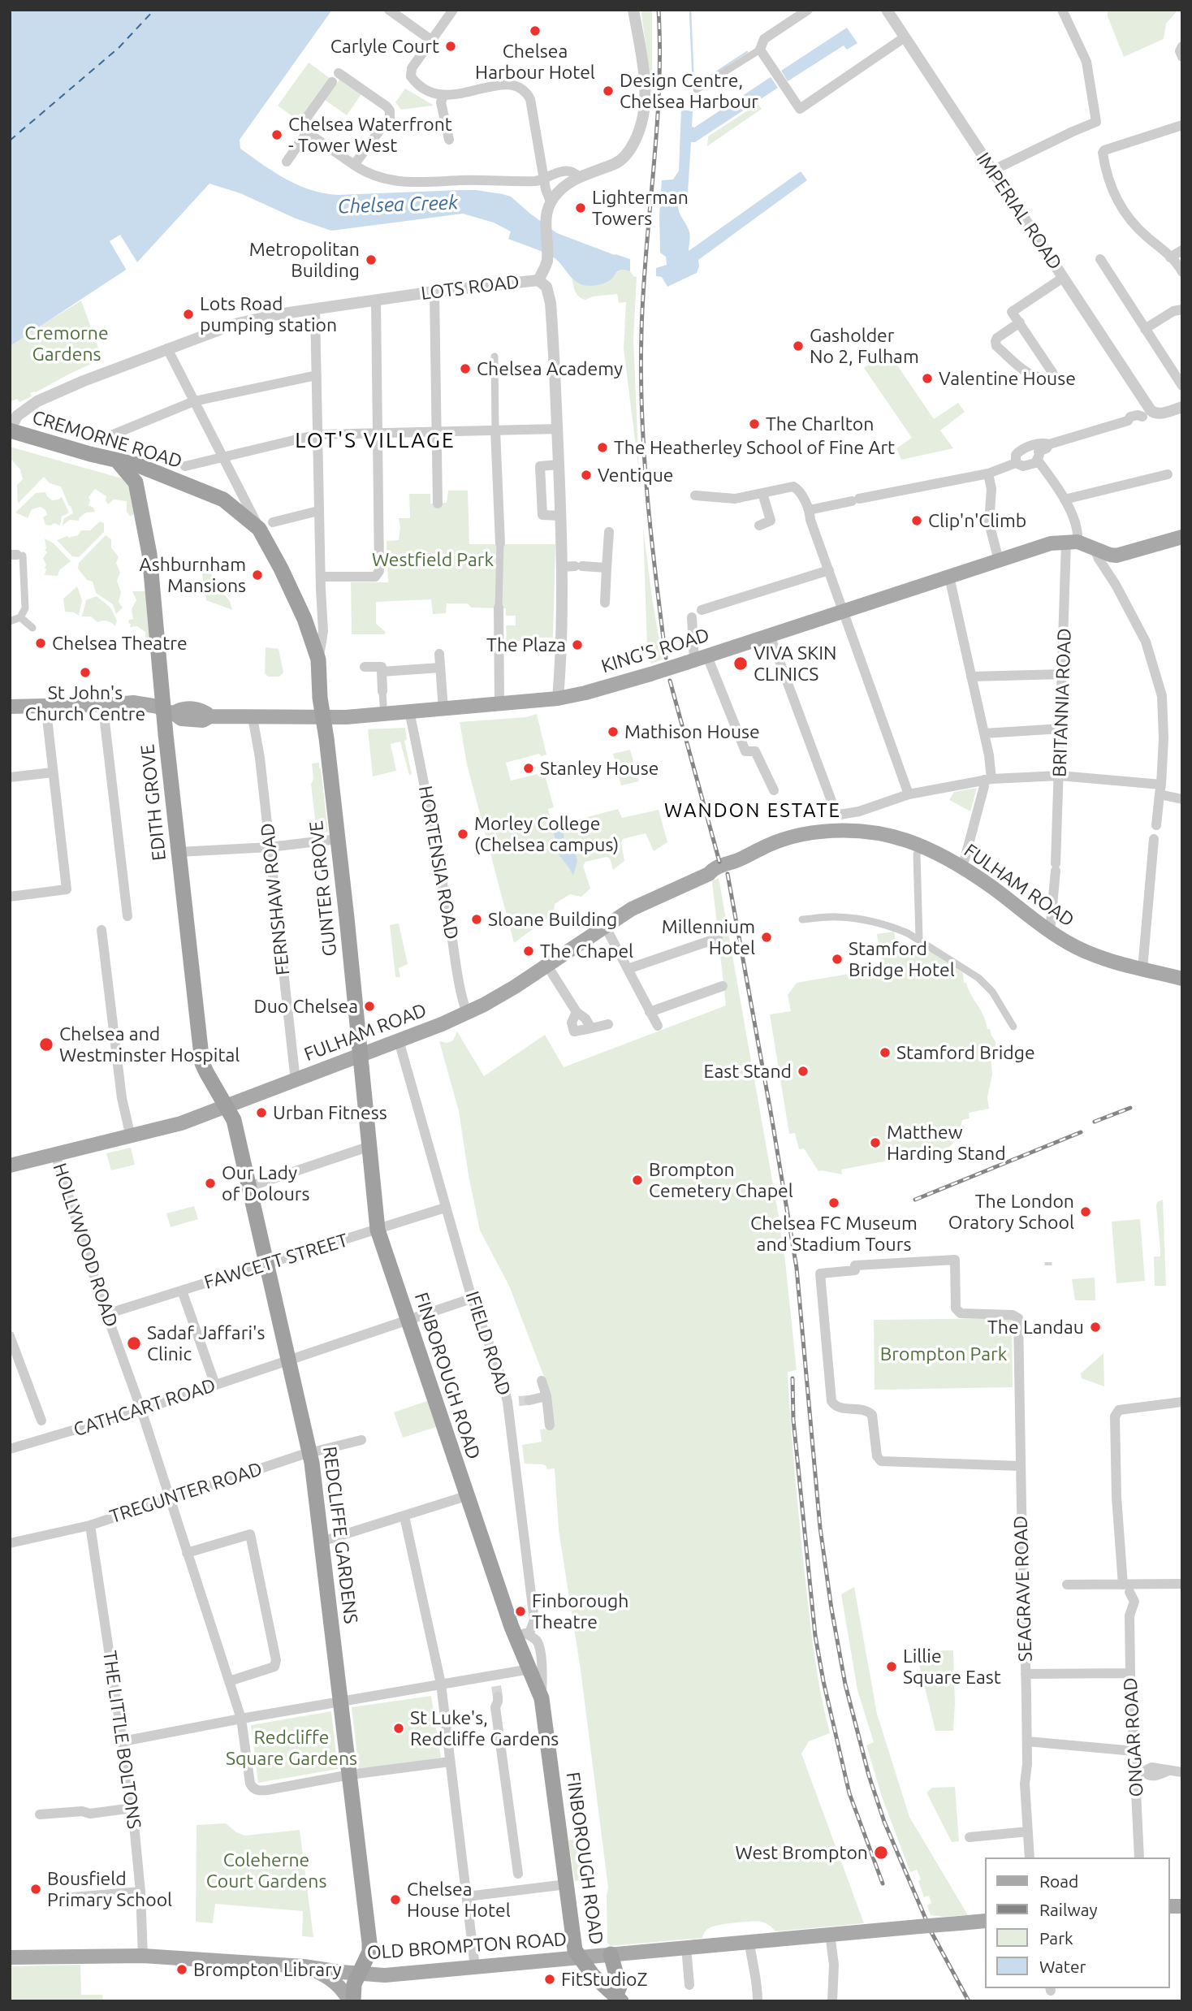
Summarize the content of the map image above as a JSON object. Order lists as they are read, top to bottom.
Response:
{
  "streets": {
    "highway": [
      "CREMORNE ROAD",
      "EDITH GROVE",
      "GUNTER GROVE",
      "FINBOROUGH ROAD",
      "REDCLIFFE GARDENS"
    ],
    "main road": ["KING'S ROAD", "FULHAM ROAD", "OLD BROMPTON ROAD"],
    "street": [
      "IMPERIAL ROAD",
      "LOTS ROAD",
      "BRITANNIA ROAD",
      "HORTENSIA ROAD",
      "FERNSHAW ROAD",
      "HOLLYWOOD ROAD",
      "FAWCETT STREET",
      "IFIELD ROAD",
      "CATHCART ROAD",
      "TREGUNTER ROAD",
      "SEAGRAVE ROAD",
      "ONGAR ROAD",
      "THE LITTLE BOLTONS"
    ]
  },
  "crossings": [
    ["LOTS ROAD", "CREMORNE ROAD"],
    ["LOTS ROAD", "KING'S ROAD"],
    ["CREMORNE ROAD", "EDITH GROVE"],
    ["CREMORNE ROAD", "GUNTER GROVE"],
    ["KING'S ROAD", "BRITANNIA ROAD"],
    ["KING'S ROAD", "EDITH GROVE"],
    ["KING'S ROAD", "HORTENSIA ROAD"],
    ["KING'S ROAD", "GUNTER GROVE"],
    ["KING'S ROAD", "FERNSHAW ROAD"],
    ["BRITANNIA ROAD", "FULHAM ROAD"],
    ["EDITH GROVE", "FULHAM ROAD"],
    ["EDITH GROVE", "REDCLIFFE GARDENS"],
    ["HORTENSIA ROAD", "FULHAM ROAD"],
    ["FULHAM ROAD", "GUNTER GROVE"],
    ["FULHAM ROAD", "FERNSHAW ROAD"],
    ["FULHAM ROAD", "HOLLYWOOD ROAD"],
    ["FULHAM ROAD", "IFIELD ROAD"],
    ["FULHAM ROAD", "FINBOROUGH ROAD"],
    ["FULHAM ROAD", "REDCLIFFE GARDENS"],
    ["GUNTER GROVE", "FINBOROUGH ROAD"],
    ["HOLLYWOOD ROAD", "FAWCETT STREET"],
    ["HOLLYWOOD ROAD", "CATHCART ROAD"],
    ["HOLLYWOOD ROAD", "TREGUNTER ROAD"],
    ["HOLLYWOOD ROAD", "REDCLIFFE GARDENS"],
    ["FAWCETT STREET", "IFIELD ROAD"],
    ["FAWCETT STREET", "FINBOROUGH ROAD"],
    ["FAWCETT STREET", "REDCLIFFE GARDENS"],
    ["IFIELD ROAD", "FINBOROUGH ROAD"],
    ["IFIELD ROAD", "CATHCART ROAD"],
    ["FINBOROUGH ROAD", "CATHCART ROAD"],
    ["FINBOROUGH ROAD", "OLD BROMPTON ROAD"],
    ["CATHCART ROAD", "REDCLIFFE GARDENS"],
    ["TREGUNTER ROAD", "REDCLIFFE GARDENS"],
    ["TREGUNTER ROAD", "THE LITTLE BOLTONS"],
    ["REDCLIFFE GARDENS", "OLD BROMPTON ROAD"],
    ["THE LITTLE BOLTONS", "OLD BROMPTON ROAD"]
  ],
  "districts": ["LOT'S VILLAGE", "WANDON ESTATE"],
  "water": ["Chelsea Creek"],
  "parks": [
    "Cremorne Gardens",
    "Westfield Park",
    "Brompton Park",
    "Redcliffe Square Gardens",
    "Coleherne Court Gardens"
  ],
  "places": [
    "Chelsea Harbour Hotel",
    "Carlyle Court",
    "Design Centre, Chelsea Harbour",
    "Chelsea Waterfront - Tower West",
    "Lighterman Towers",
    "Metropolitan Building",
    "Lots Road pumping station",
    "Gasholder No 2, Fulham",
    "Chelsea Academy",
    "Valentine House",
    "The Charlton",
    "The Heatherley School of Fine Art",
    "Ventique",
    "Clip'n'Climb",
    "Ashburnham Mansions",
    "Chelsea Theatre",
    "The Plaza",
    "VIVA SKIN CLINICS",
    "St John's Church Centre",
    "Mathison House",
    "Stanley House",
    "Morley College (Chelsea campus)",
    "Sloane Building",
    "Millennium Hotel",
    "The Chapel",
    "Stamford Bridge Hotel",
    "Duo Chelsea",
    "Chelsea and Westminster Hospital",
    "Stamford Bridge",
    "East Stand",
    "Urban Fitness",
    "Matthew Harding Stand",
    "Brompton Cemetery Chapel",
    "Our Lady of Dolours",
    "Chelsea FC Museum and Stadium Tours",
    "The London Oratory School",
    "The Landau",
    "Sadaf Jaffari's Clinic",
    "Finborough Theatre",
    "Lillie Square East",
    "St Luke's, Redcliffe Gardens",
    "West Brompton",
    "Bousfield Primary School",
    "Chelsea House Hotel",
    "Brompton Library",
    "FitStudioZ"
  ],
  "legend": [
    "Road",
    "Railway",
    "Park",
    "Water"
  ]
}
